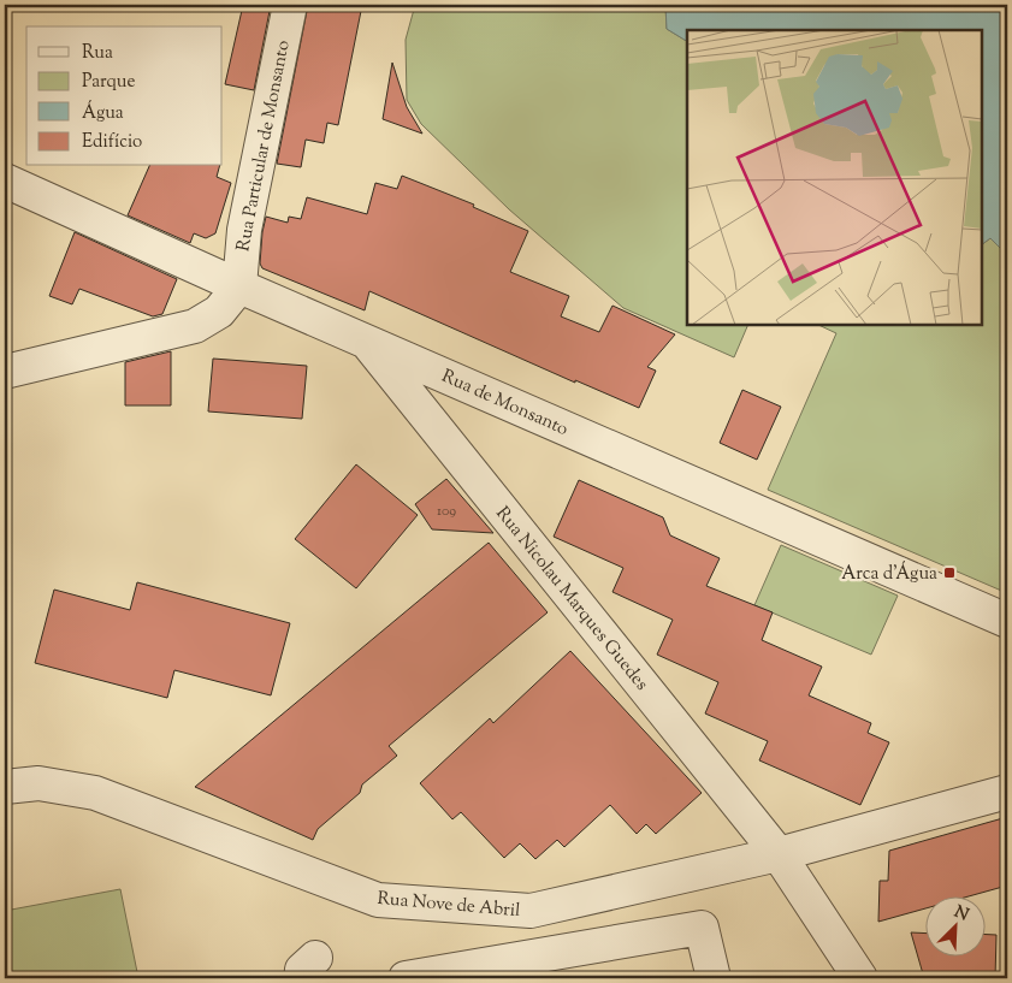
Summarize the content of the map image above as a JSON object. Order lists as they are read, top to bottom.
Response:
{
  "streets": {
    "street": [
      "Rua Particular de Monsanto",
      "Rua de Monsanto",
      "Rua Nicolau Marques Guedes",
      "Rua Nove de Abril"
    ]
  },
  "crossings": [
    ["Rua Particular de Monsanto", "Rua de Monsanto"],
    ["Rua de Monsanto", "Rua Nicolau Marques Guedes"],
    ["Rua Nicolau Marques Guedes", "Rua Nove de Abril"]
  ],
  "places": {
    "transit": ["Arca d'Água"]
  },
  "house_numbers": ["109"],
  "legend": [
    "Rua",
    "Parque",
    "Água",
    "Edifício"
  ],
  "north": "top right"
}
